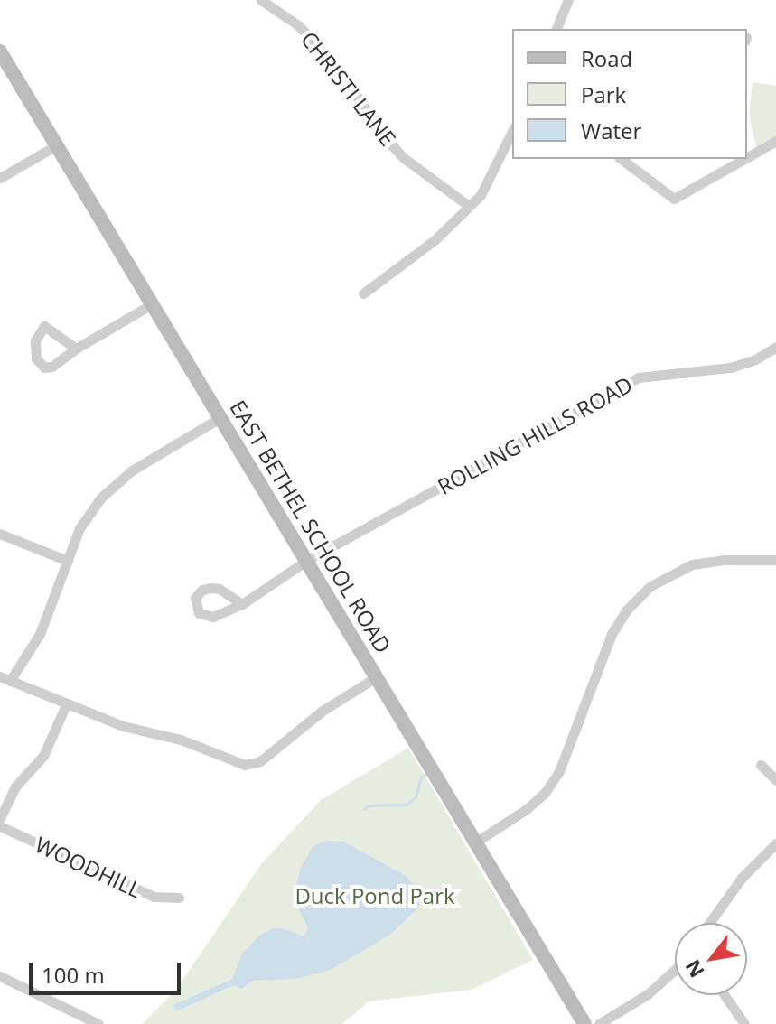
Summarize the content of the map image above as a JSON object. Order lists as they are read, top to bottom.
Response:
{
  "streets": {
    "street": [
      "CHRISTI LANE",
      "ROLLING HILLS ROAD",
      "EAST BETHEL SCHOOL ROAD",
      "WOODHILL"
    ]
  },
  "crossings": [
    ["ROLLING HILLS ROAD", "EAST BETHEL SCHOOL ROAD"]
  ],
  "parks": ["Duck Pond Park"],
  "legend": ["Road", "Park", "Water"],
  "scale_bar": "100 m",
  "north": "bottom left"
}
